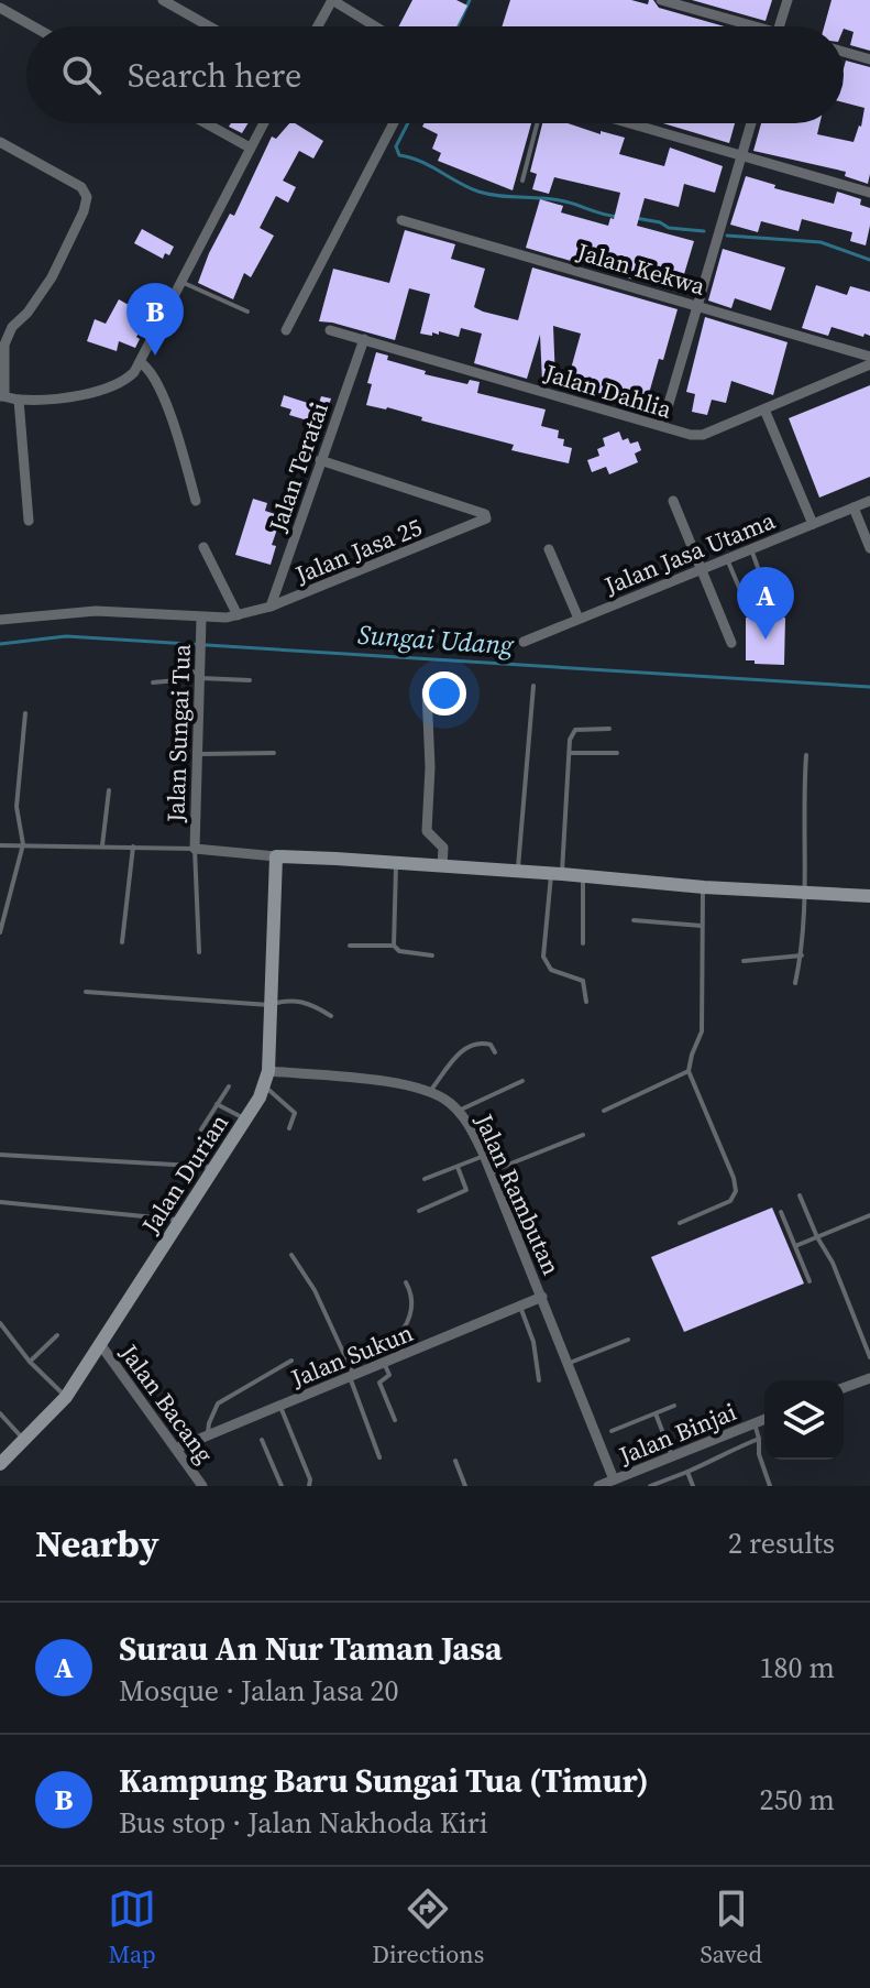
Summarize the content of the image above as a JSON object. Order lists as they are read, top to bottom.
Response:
{
  "streets": {
    "street": [
      "Jalan Kekwa",
      "Jalan Dahlia",
      "Jalan Teratai",
      "Jalan Jasa 25",
      "Jalan Jasa Utama",
      "Jalan Sungai Tua",
      "Jalan Durian",
      "Jalan Rambutan",
      "Jalan Sukun",
      "Jalan Bacang",
      "Jalan Binjai"
    ]
  },
  "crossings": [
    ["Jalan Dahlia", "Jalan Teratai"],
    ["Jalan Teratai", "Jalan Jasa 25"],
    ["Jalan Jasa 25", "Jalan Sungai Tua"],
    ["Jalan Durian", "Jalan Rambutan"],
    ["Jalan Durian", "Jalan Bacang"],
    ["Jalan Rambutan", "Jalan Sukun"],
    ["Jalan Rambutan", "Jalan Binjai"],
    ["Jalan Sukun", "Jalan Bacang"]
  ],
  "water": ["Sungai Udang"],
  "page": {
    "search": "Search here",
    "pins": ["B", "A"],
    "heading": ["Nearby", "2 results"],
    "list": [
      {
        "mark": "A",
        "name": "Surau An Nur Taman Jasa",
        "note": "Mosque · Jalan Jasa 20",
        "value": "180 m"
      },
      {
        "mark": "B",
        "name": "Kampung Baru Sungai Tua (Timur)",
        "note": "Bus stop · Jalan Nakhoda Kiri",
        "value": "250 m"
      }
    ],
    "nav": ["Map", "Directions", "Saved"]
  }
}
